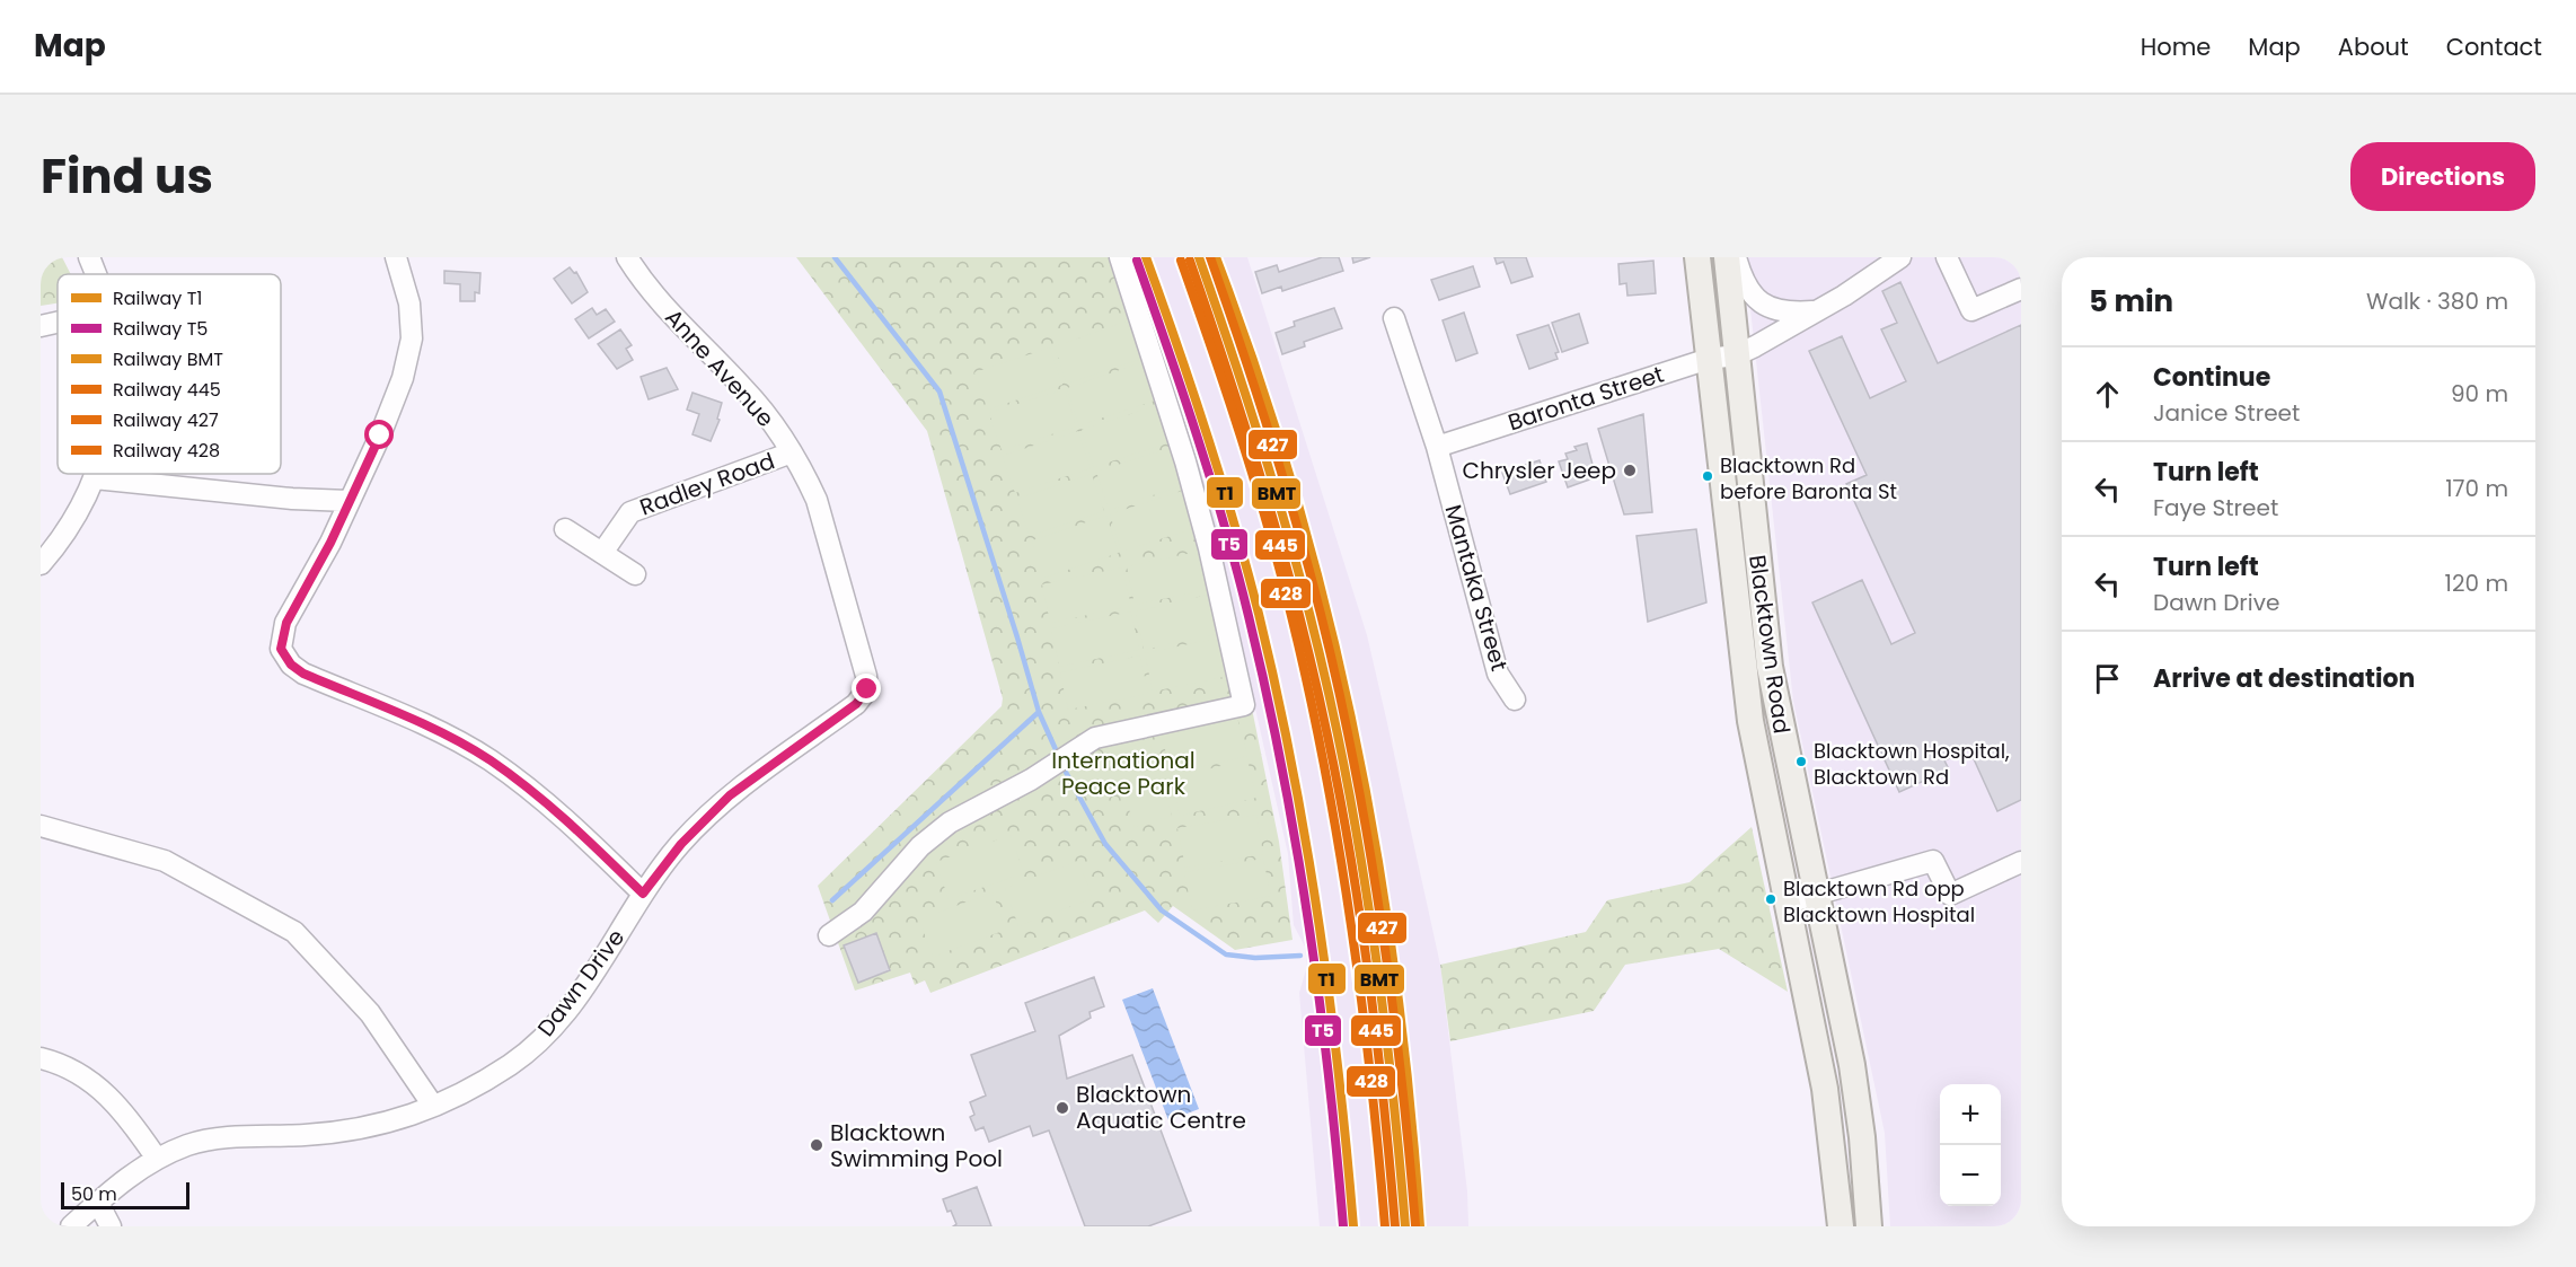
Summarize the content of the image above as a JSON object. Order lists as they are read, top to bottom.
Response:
{
  "streets": {
    "main road": ["Blacktown Road"],
    "street": [
      "Anne Avenue",
      "Baronta Street",
      "Radley Road",
      "Mantaka Street",
      "Dawn Drive"
    ]
  },
  "crossings": [
    ["Anne Avenue", "Radley Road"],
    ["Anne Avenue", "Dawn Drive"],
    ["Baronta Street", "Mantaka Street"],
    ["Baronta Street", "Blacktown Road"]
  ],
  "parks": ["International Peace Park"],
  "places": [
    "Chrysler Jeep",
    "Blacktown Rd before Baronta St",
    "Blacktown Hospital, Blacktown Rd",
    "Blacktown Rd opp Blacktown Hospital",
    "Blacktown Aquatic Centre",
    "Blacktown Swimming Pool"
  ],
  "lines": [
    "rail line T1",
    "rail line BMT",
    "rail line 427",
    "rail line T5",
    "rail line 445",
    "rail line 428"
  ],
  "legend": [
    "Railway T1",
    "Railway T5",
    "Railway BMT",
    "Railway 445",
    "Railway 427",
    "Railway 428"
  ],
  "scale_bar": "50 m",
  "page": {
    "header": "Map",
    "nav": [
      "Home",
      "Map",
      "About",
      "Contact"
    ],
    "title": "Find us",
    "buttons": "Directions",
    "heading": ["5 min", "Walk · 380 m"],
    "list": [
      ["Continue", "Janice Street", "90 m"],
      ["Turn left", "Faye Street", "170 m"],
      ["Turn left", "Dawn Drive", "120 m"],
      "Arrive at destination"
    ],
    "map_buttons": ["+", "−"],
    "scale": "50 m"
  }
}
